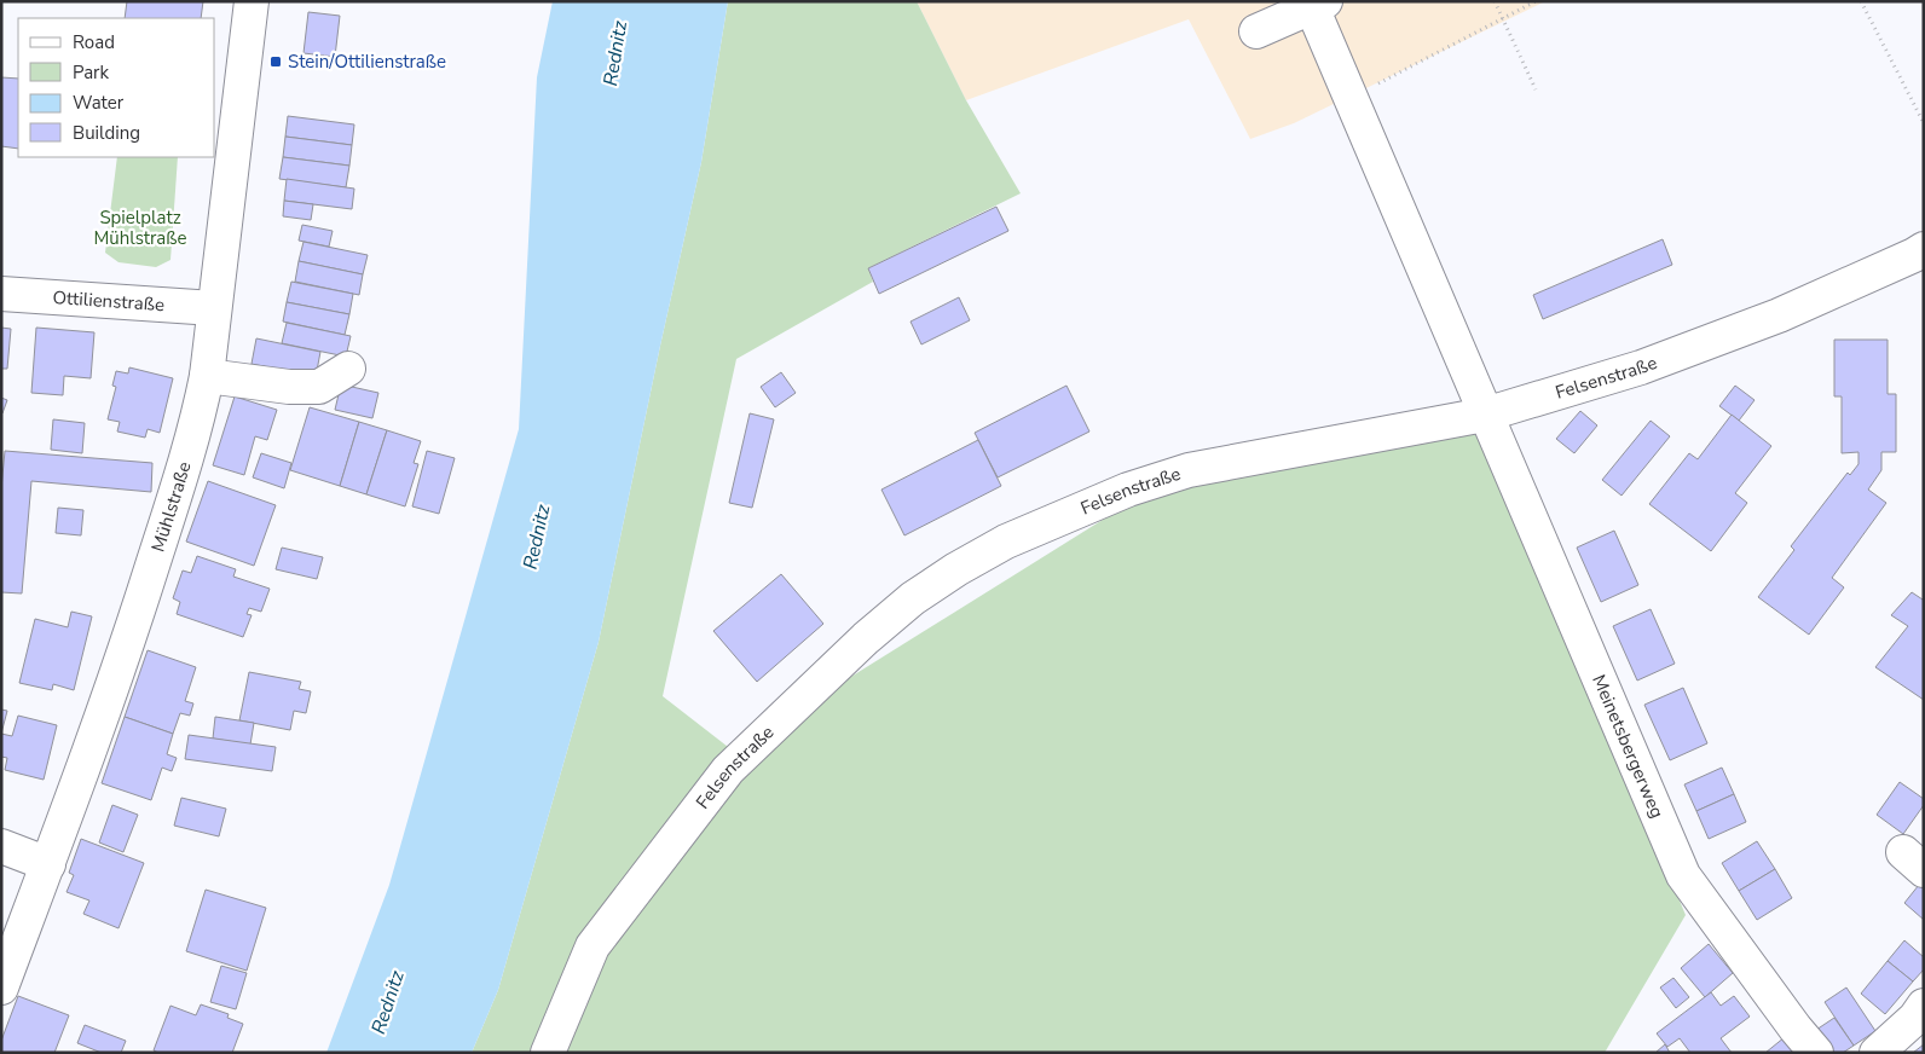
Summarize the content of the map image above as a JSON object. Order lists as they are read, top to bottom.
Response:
{
  "streets": {
    "street": [
      "Ottilienstraße",
      "Felsenstraße",
      "Mühlstraße",
      "Meinetsbergerweg"
    ]
  },
  "crossings": [
    ["Ottilienstraße", "Mühlstraße"],
    ["Felsenstraße", "Meinetsbergerweg"]
  ],
  "water": ["Rednitz"],
  "parks": ["Spielplatz Mühlstraße"],
  "places": {
    "transit": ["Stein/Ottilienstraße"]
  },
  "legend": [
    "Road",
    "Park",
    "Water",
    "Building"
  ]
}
